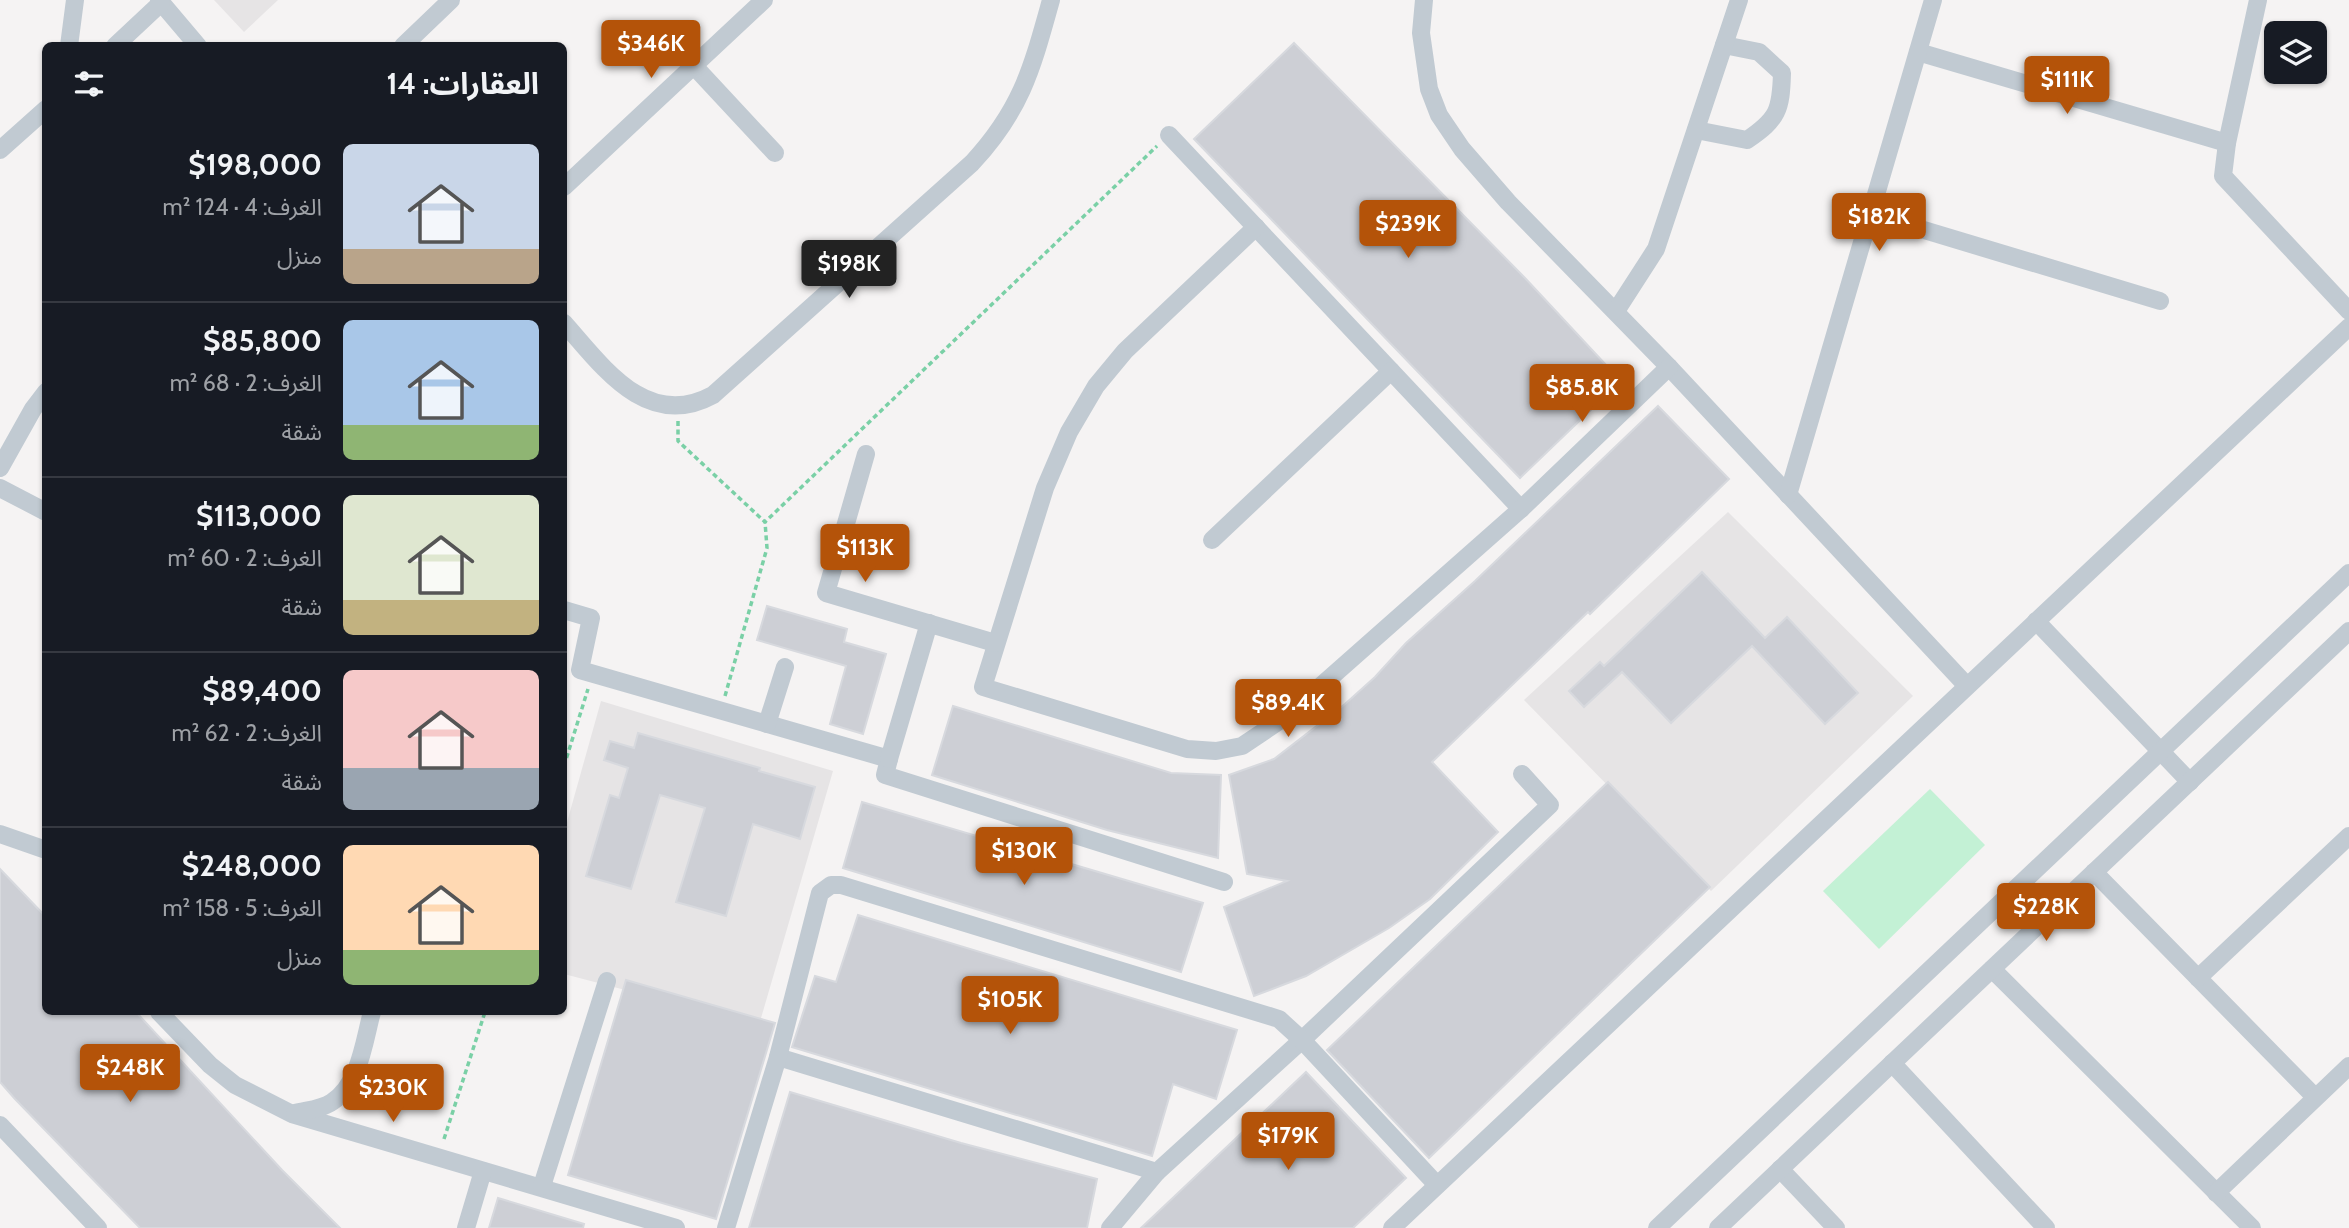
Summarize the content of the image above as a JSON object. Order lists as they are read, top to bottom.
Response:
{
  "page": {
    "price": [
      "$346K",
      "$111K",
      "$182K",
      "$239K",
      "$198K",
      "$85.8K",
      "$113K",
      "$89.4K",
      "$130K",
      "$228K",
      "$105K",
      "$248K",
      "$230K",
      "$179K"
    ],
    "heading": "العقارات: 14",
    "list": [
      {
        "name": "$198,000",
        "note": "الغرف: 4 · 124 m² · منزل"
      },
      {
        "name": "$85,800",
        "note": "الغرف: 2 · 68 m² · شقة"
      },
      {
        "name": "$113,000",
        "note": "الغرف: 2 · 60 m² · شقة"
      },
      {
        "name": "$89,400",
        "note": "الغرف: 2 · 62 m² · شقة"
      },
      {
        "name": "$248,000",
        "note": "الغرف: 5 · 158 m² · منزل"
      }
    ]
  }
}
